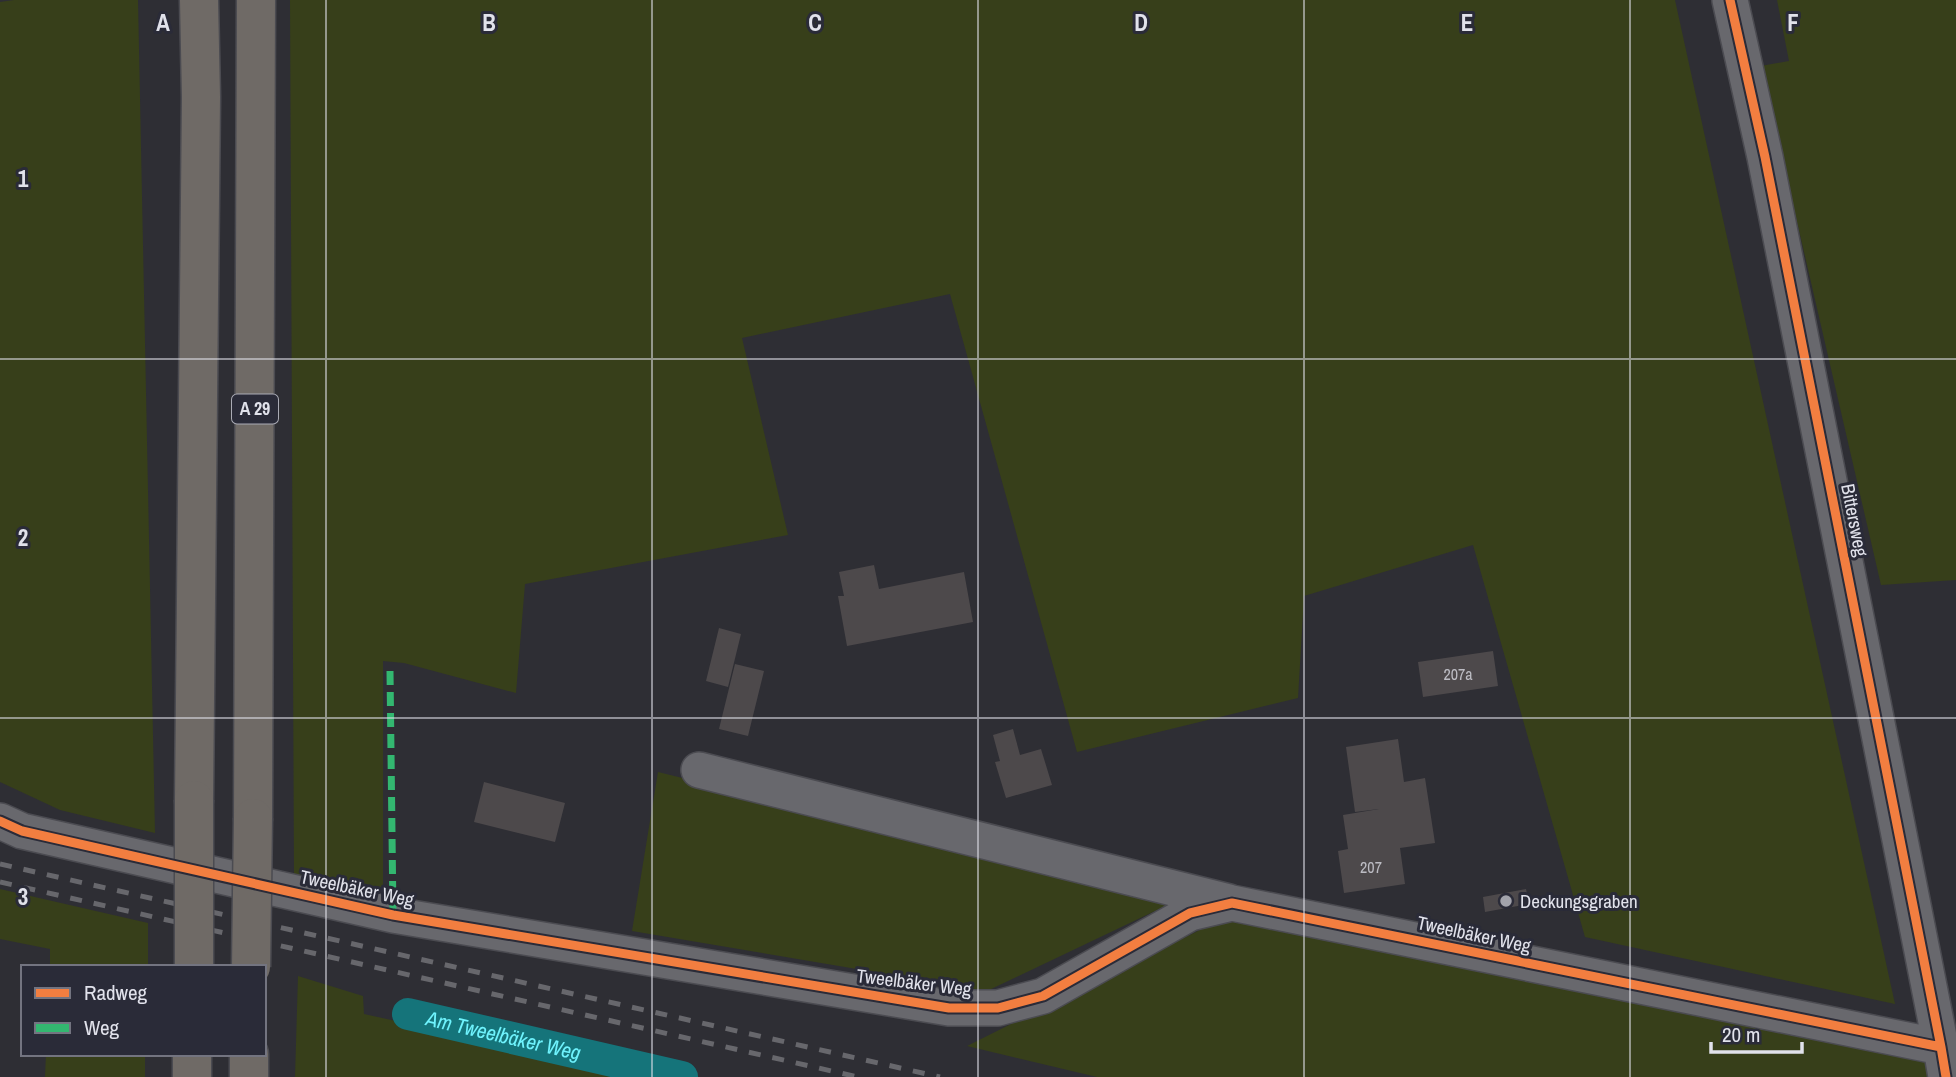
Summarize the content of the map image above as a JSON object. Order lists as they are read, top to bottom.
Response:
{
  "streets": {
    "highway": ["A 29"],
    "street": ["Bittersweg", "Tweelbäker Weg"]
  },
  "crossings": [
    ["Bittersweg", "Tweelbäker Weg"]
  ],
  "water": ["Am Tweelbäker Weg"],
  "places": ["Deckungsgraben"],
  "house_numbers": ["207a", "207"],
  "legend": ["Radweg", "Weg"],
  "scale_bar": "20 m",
  "grid": {
    "columns": [
      "A",
      "B",
      "C",
      "D",
      "E",
      "F"
    ],
    "rows": ["1", "2", "3"]
  }
}
